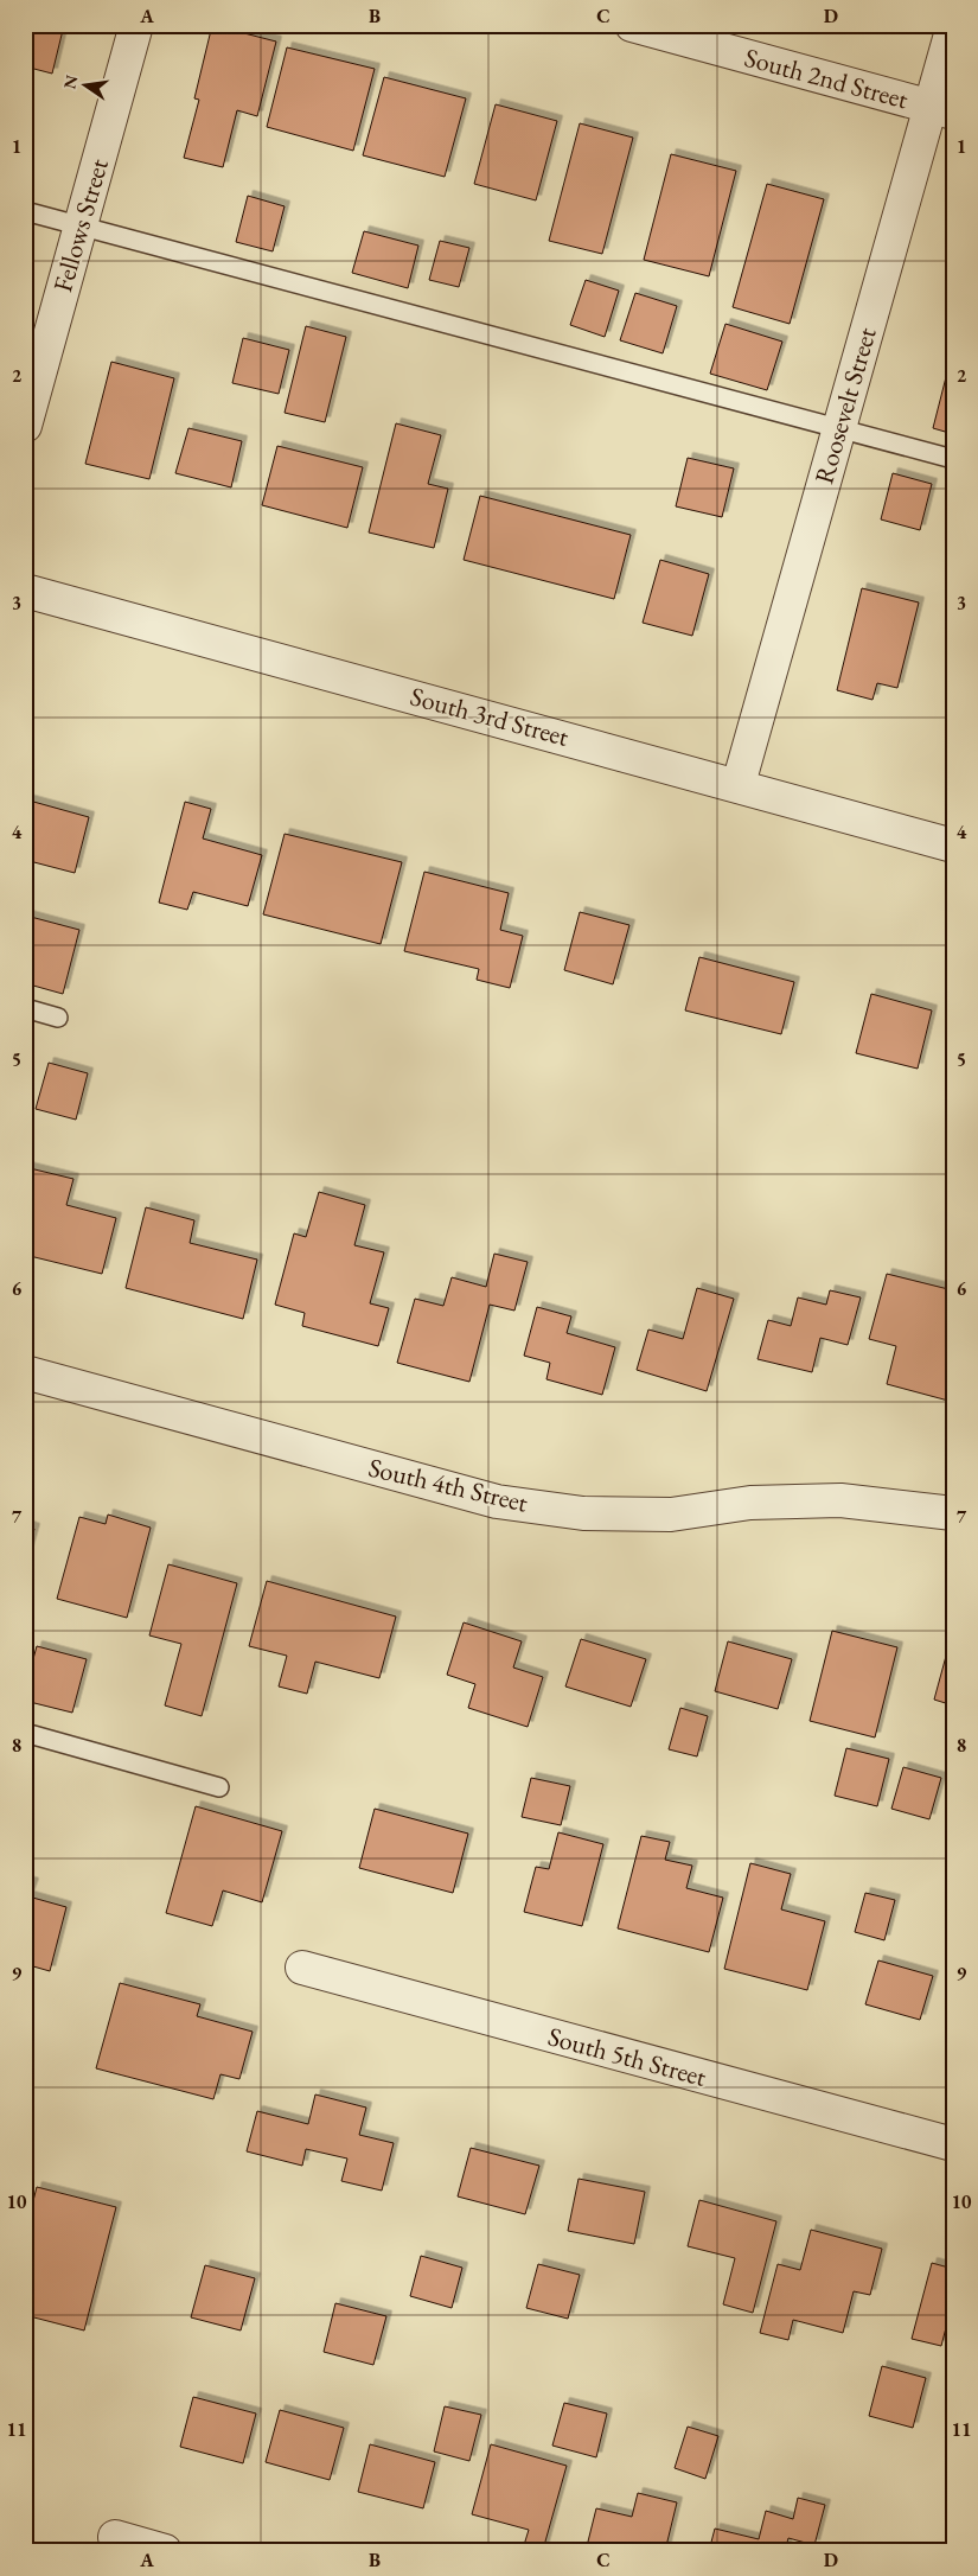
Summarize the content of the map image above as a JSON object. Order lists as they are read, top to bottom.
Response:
{
  "streets": {
    "street": [
      "South 2nd Street",
      "Fellows Street",
      "Roosevelt Street",
      "South 3rd Street",
      "South 4th Street",
      "South 5th Street"
    ]
  },
  "crossings": [
    ["South 2nd Street", "Roosevelt Street"],
    ["Roosevelt Street", "South 3rd Street"]
  ],
  "north": "left",
  "grid": {
    "columns": [
      "A",
      "B",
      "C",
      "D"
    ],
    "rows": [
      "1",
      "2",
      "3",
      "4",
      "5",
      "6",
      "7",
      "8",
      "9",
      "10",
      "11"
    ]
  }
}
